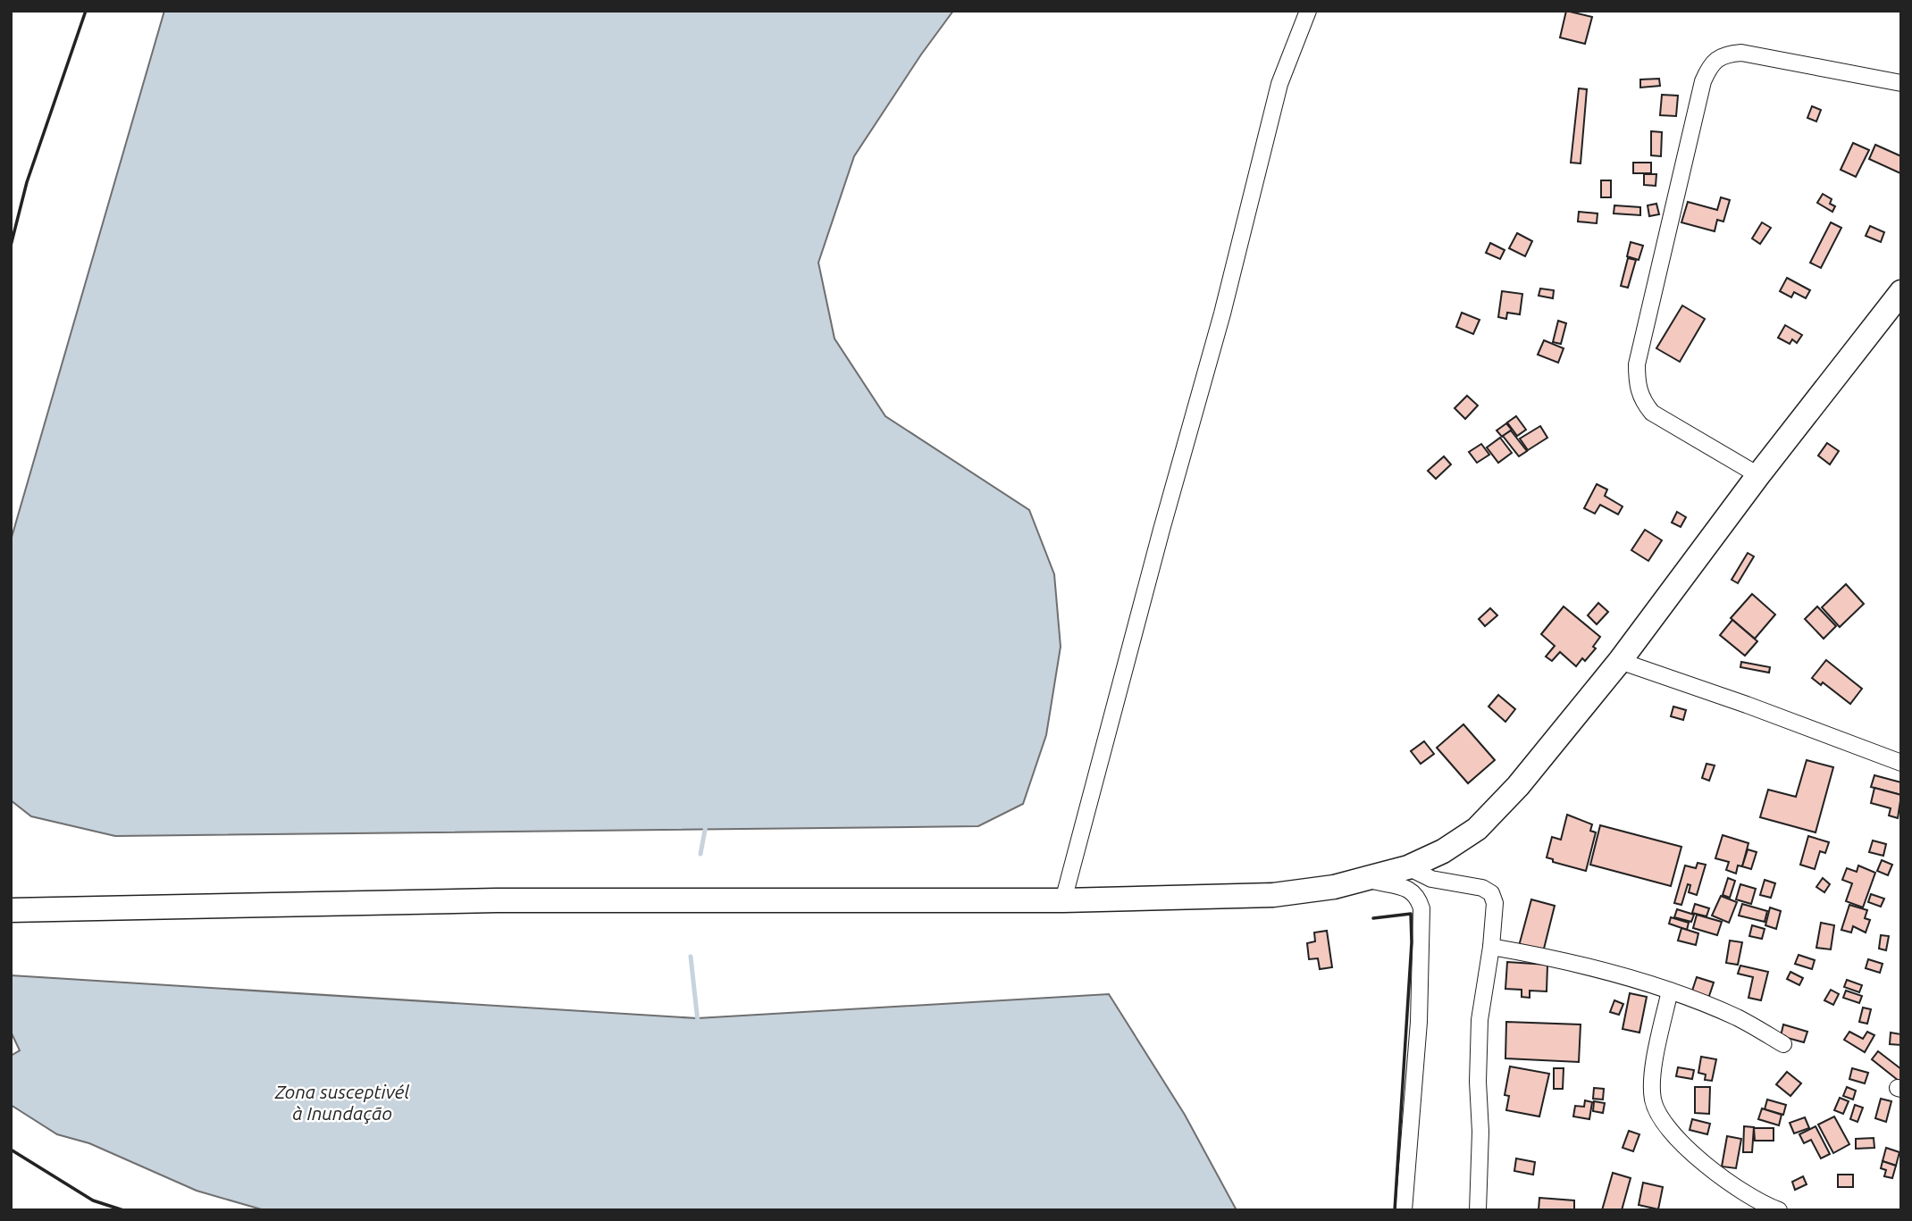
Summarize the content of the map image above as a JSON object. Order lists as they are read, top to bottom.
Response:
{
  "water": ["Zona susceptivél à Inundação"]
}
